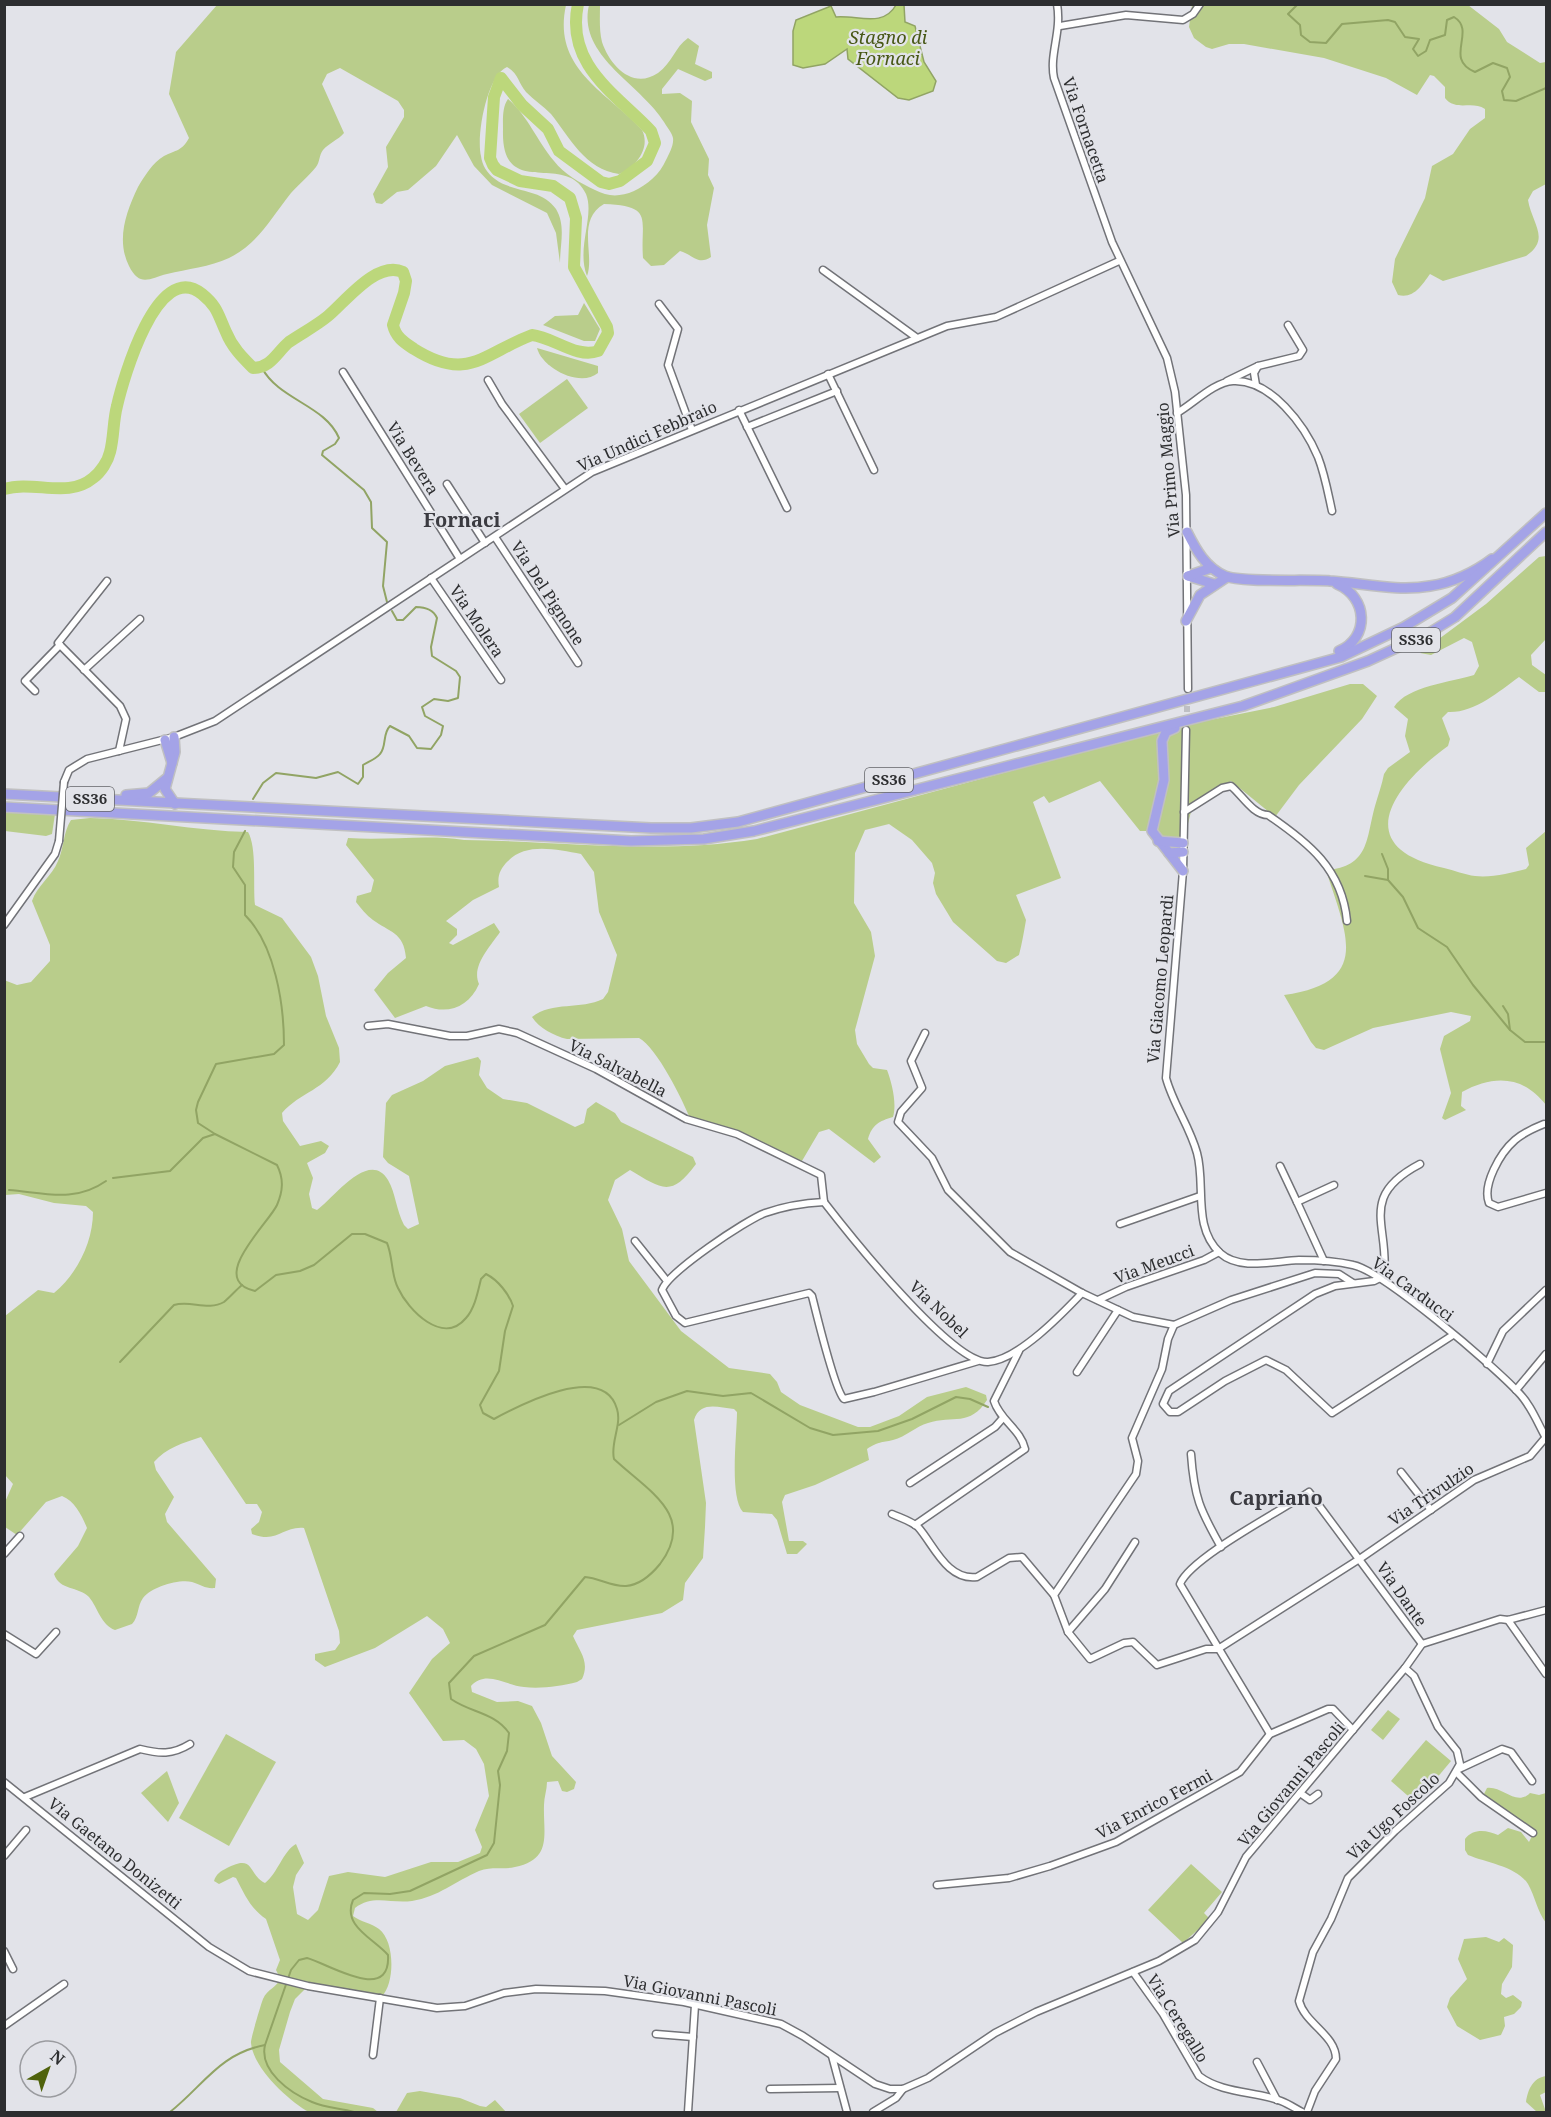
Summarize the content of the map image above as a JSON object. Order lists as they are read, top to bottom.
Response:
{
  "streets": {
    "highway": ["SS36"],
    "street": [
      "Via Fornacetta",
      "Via Undici Febbraio",
      "Via Bevera",
      "Via Primo Maggio",
      "Via Del Pignone",
      "Via Molera",
      "Via Giacomo Leopardi",
      "Via Salvabella",
      "Via Meucci",
      "Via Carducci",
      "Via Nobel",
      "Via Trivulzio",
      "Via Dante",
      "Via Giovanni Pascoli",
      "Via Enrico Fermi",
      "Via Ugo Foscolo",
      "Via Gaetano Donizetti",
      "Via Ceregallo"
    ]
  },
  "crossings": [
    ["Via Fornacetta", "Via Undici Febbraio"],
    ["Via Fornacetta", "Via Primo Maggio"],
    ["Via Undici Febbraio", "Via Bevera"],
    ["Via Undici Febbraio", "Via Primo Maggio"],
    ["Via Undici Febbraio", "Via Del Pignone"],
    ["Via Undici Febbraio", "Via Molera"],
    ["Via Giacomo Leopardi", "Via Meucci"],
    ["Via Giacomo Leopardi", "Via Carducci"],
    ["Via Salvabella", "Via Nobel"],
    ["Via Meucci", "Via Carducci"],
    ["Via Carducci", "Via Trivulzio"],
    ["Via Trivulzio", "Via Dante"],
    ["Via Dante", "Via Giovanni Pascoli"],
    ["Via Giovanni Pascoli", "Via Enrico Fermi"],
    ["Via Giovanni Pascoli", "Via Ugo Foscolo"],
    ["Via Giovanni Pascoli", "Via Gaetano Donizetti"],
    ["Via Giovanni Pascoli", "Via Ceregallo"]
  ],
  "districts": ["Fornaci", "Capriano"],
  "water": ["Stagno di Fornaci"],
  "north": "top right"
}
